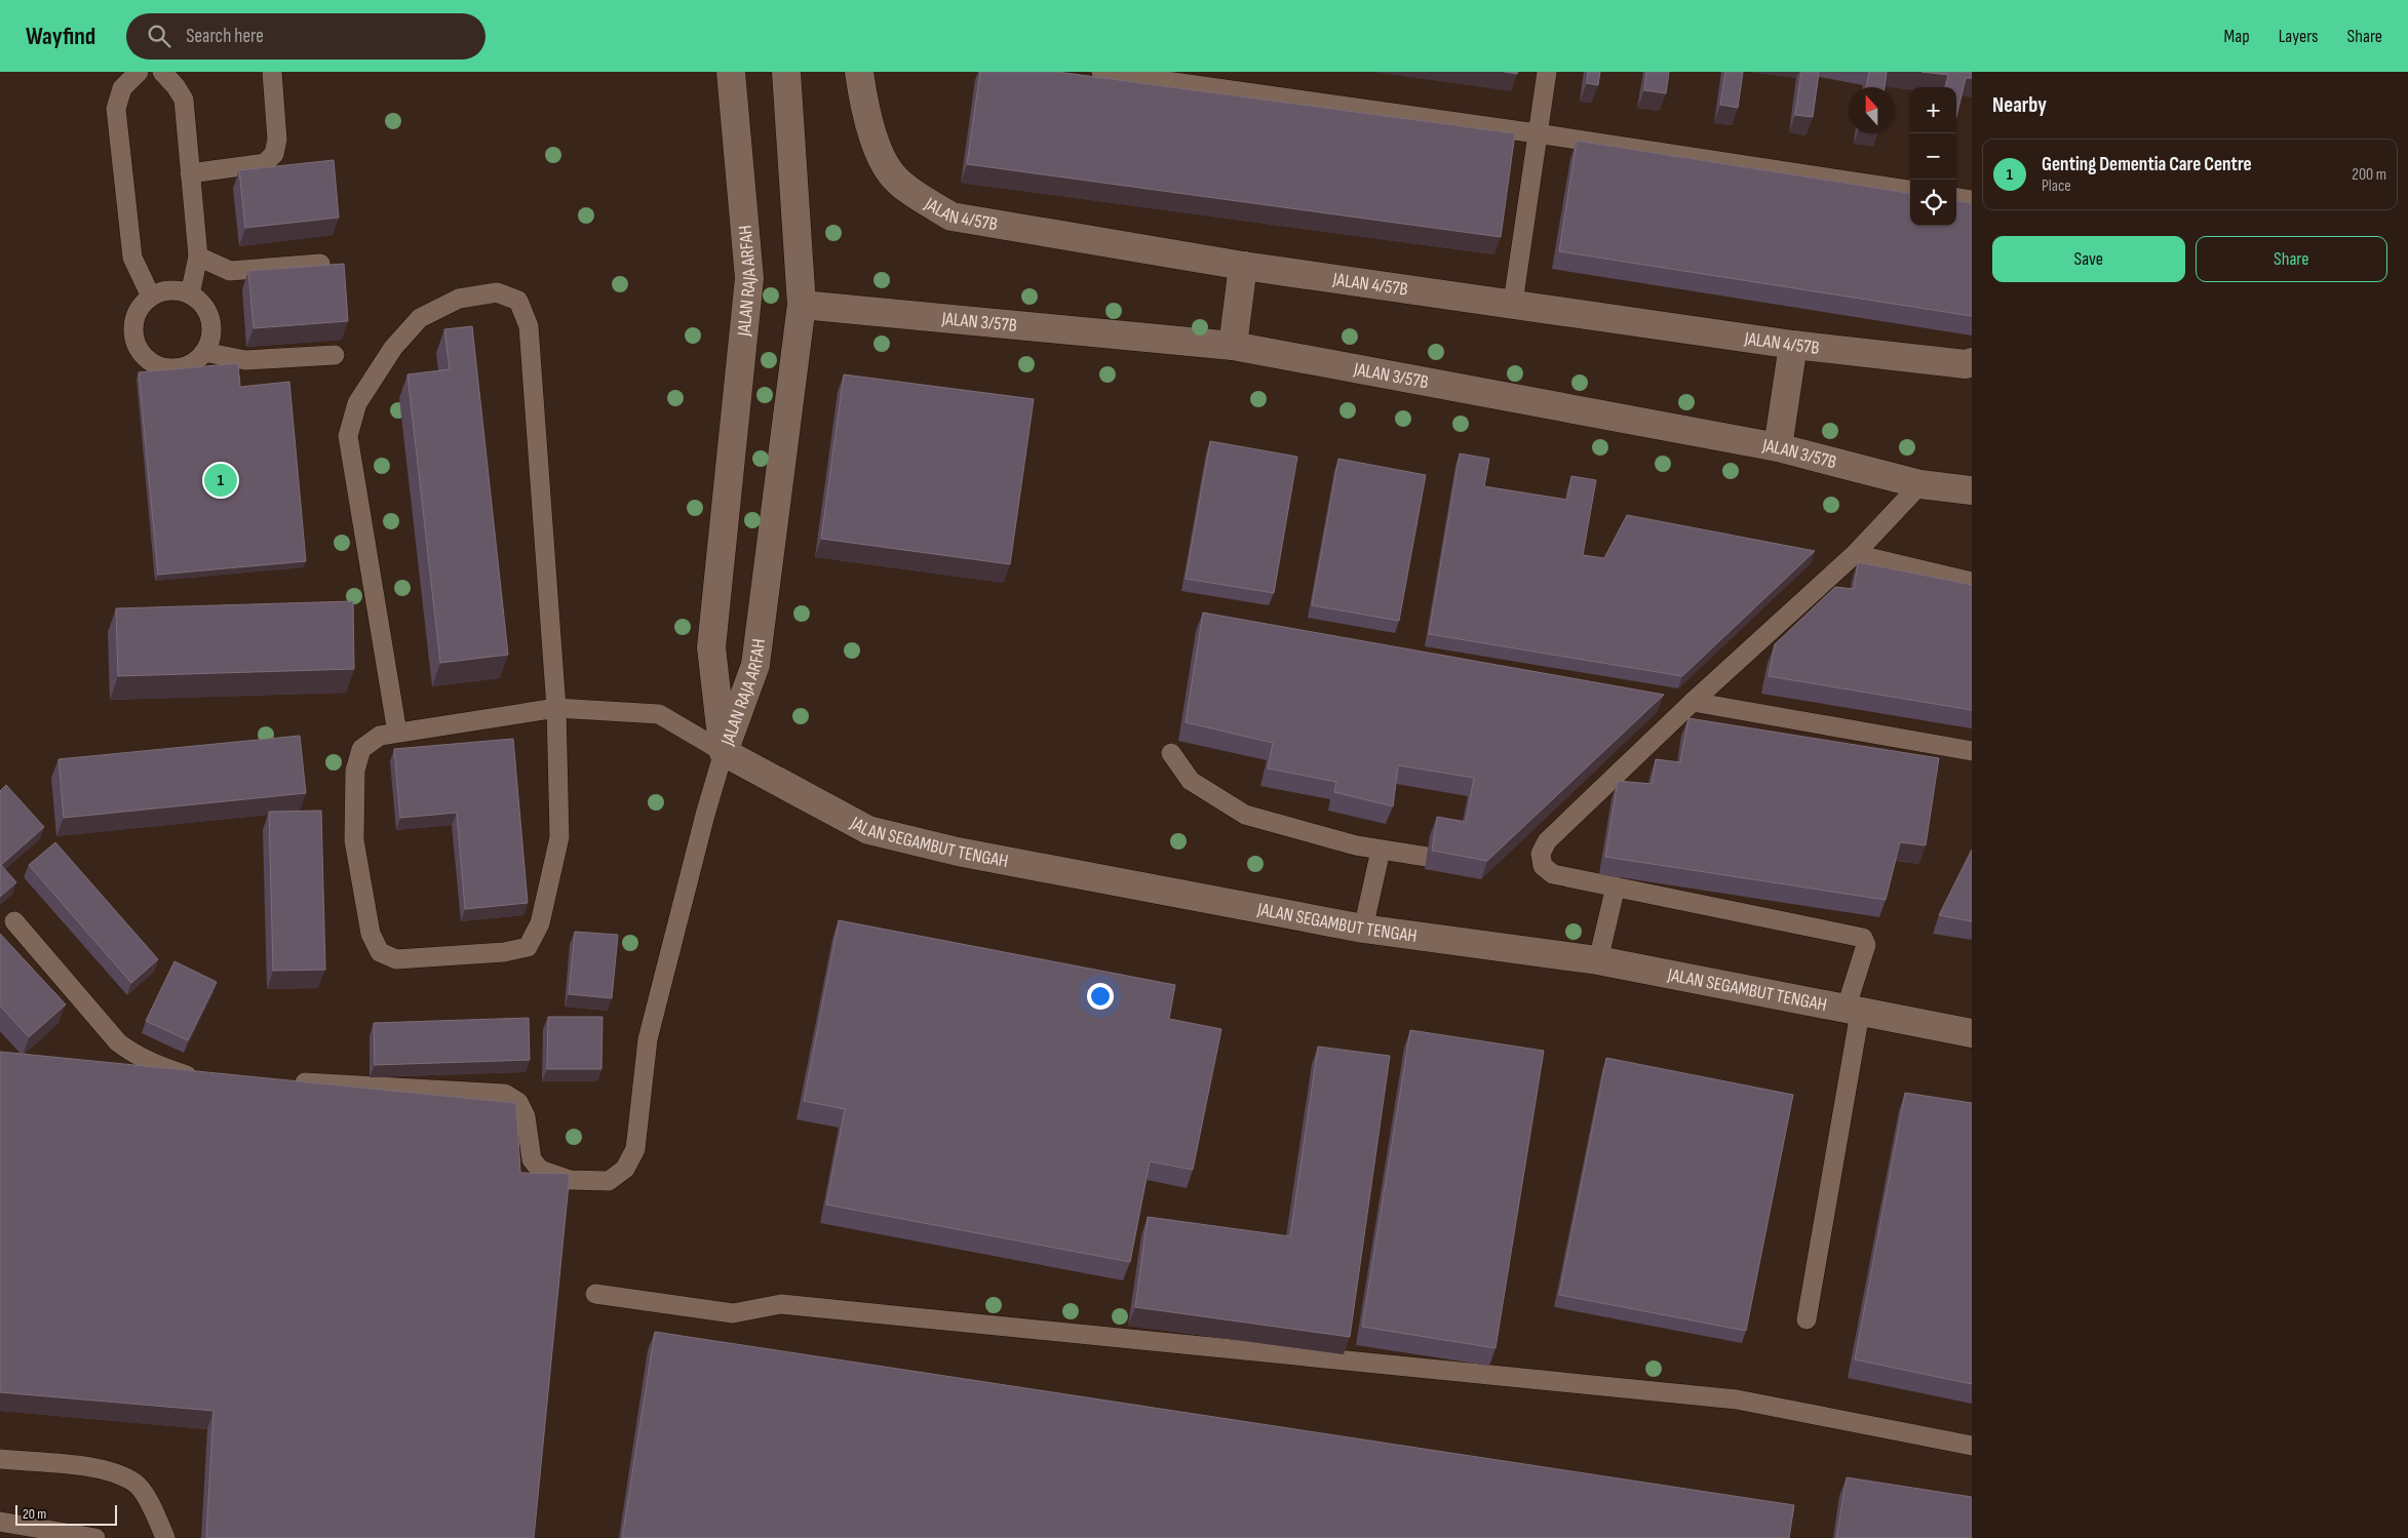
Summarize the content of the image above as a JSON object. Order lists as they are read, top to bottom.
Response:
{
  "streets": {
    "street": [
      "JALAN 4/57B",
      "JALAN RAJA ARFAH",
      "JALAN 3/57B",
      "JALAN SEGAMBUT TENGAH"
    ]
  },
  "crossings": [
    ["JALAN RAJA ARFAH", "JALAN 3/57B"],
    ["JALAN RAJA ARFAH", "JALAN SEGAMBUT TENGAH"]
  ],
  "scale_bar": "20 m",
  "north": "top",
  "page": {
    "header": "Wayfind",
    "search": "Search here",
    "nav": ["Map", "Layers", "Share"],
    "heading": "Nearby",
    "map_buttons": ["+", "−"],
    "list": [
      {
        "mark": "1",
        "name": "Genting Dementia Care Centre",
        "note": "Place",
        "value": "200 m"
      }
    ],
    "buttons": ["Save", "Share"],
    "pins": "1",
    "scale": "20 m"
  }
}
